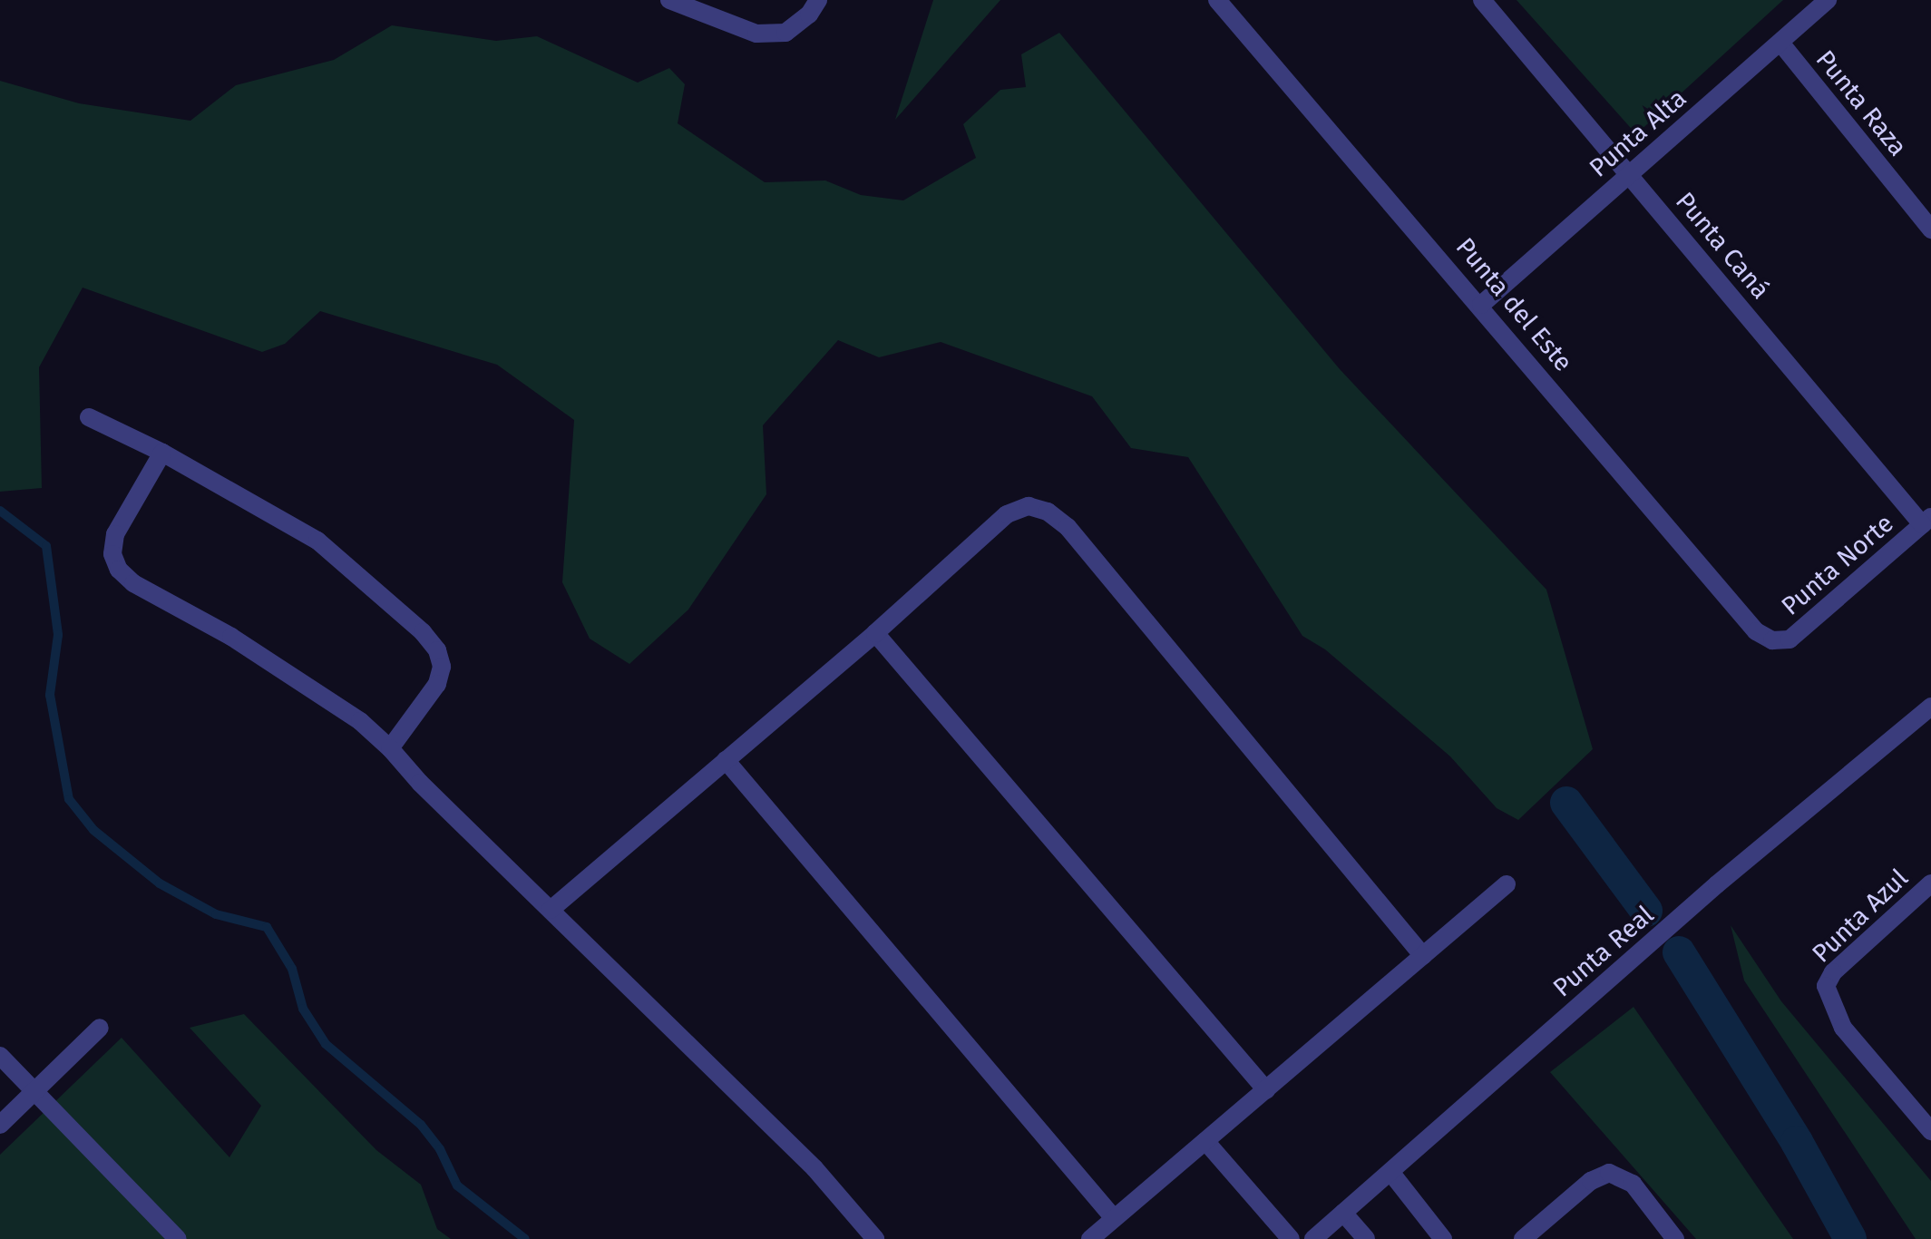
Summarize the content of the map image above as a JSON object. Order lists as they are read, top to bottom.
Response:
{
  "streets": {
    "street": [
      "Punta Raza",
      "Punta Alta",
      "Punta Caná",
      "Punta del Este",
      "Punta Norte",
      "Punta Azul",
      "Punta Real"
    ]
  },
  "crossings": [
    ["Punta Raza", "Punta Alta"],
    ["Punta Alta", "Punta Caná"],
    ["Punta Alta", "Punta del Este"],
    ["Punta Caná", "Punta Norte"],
    ["Punta del Este", "Punta Norte"]
  ]
}
